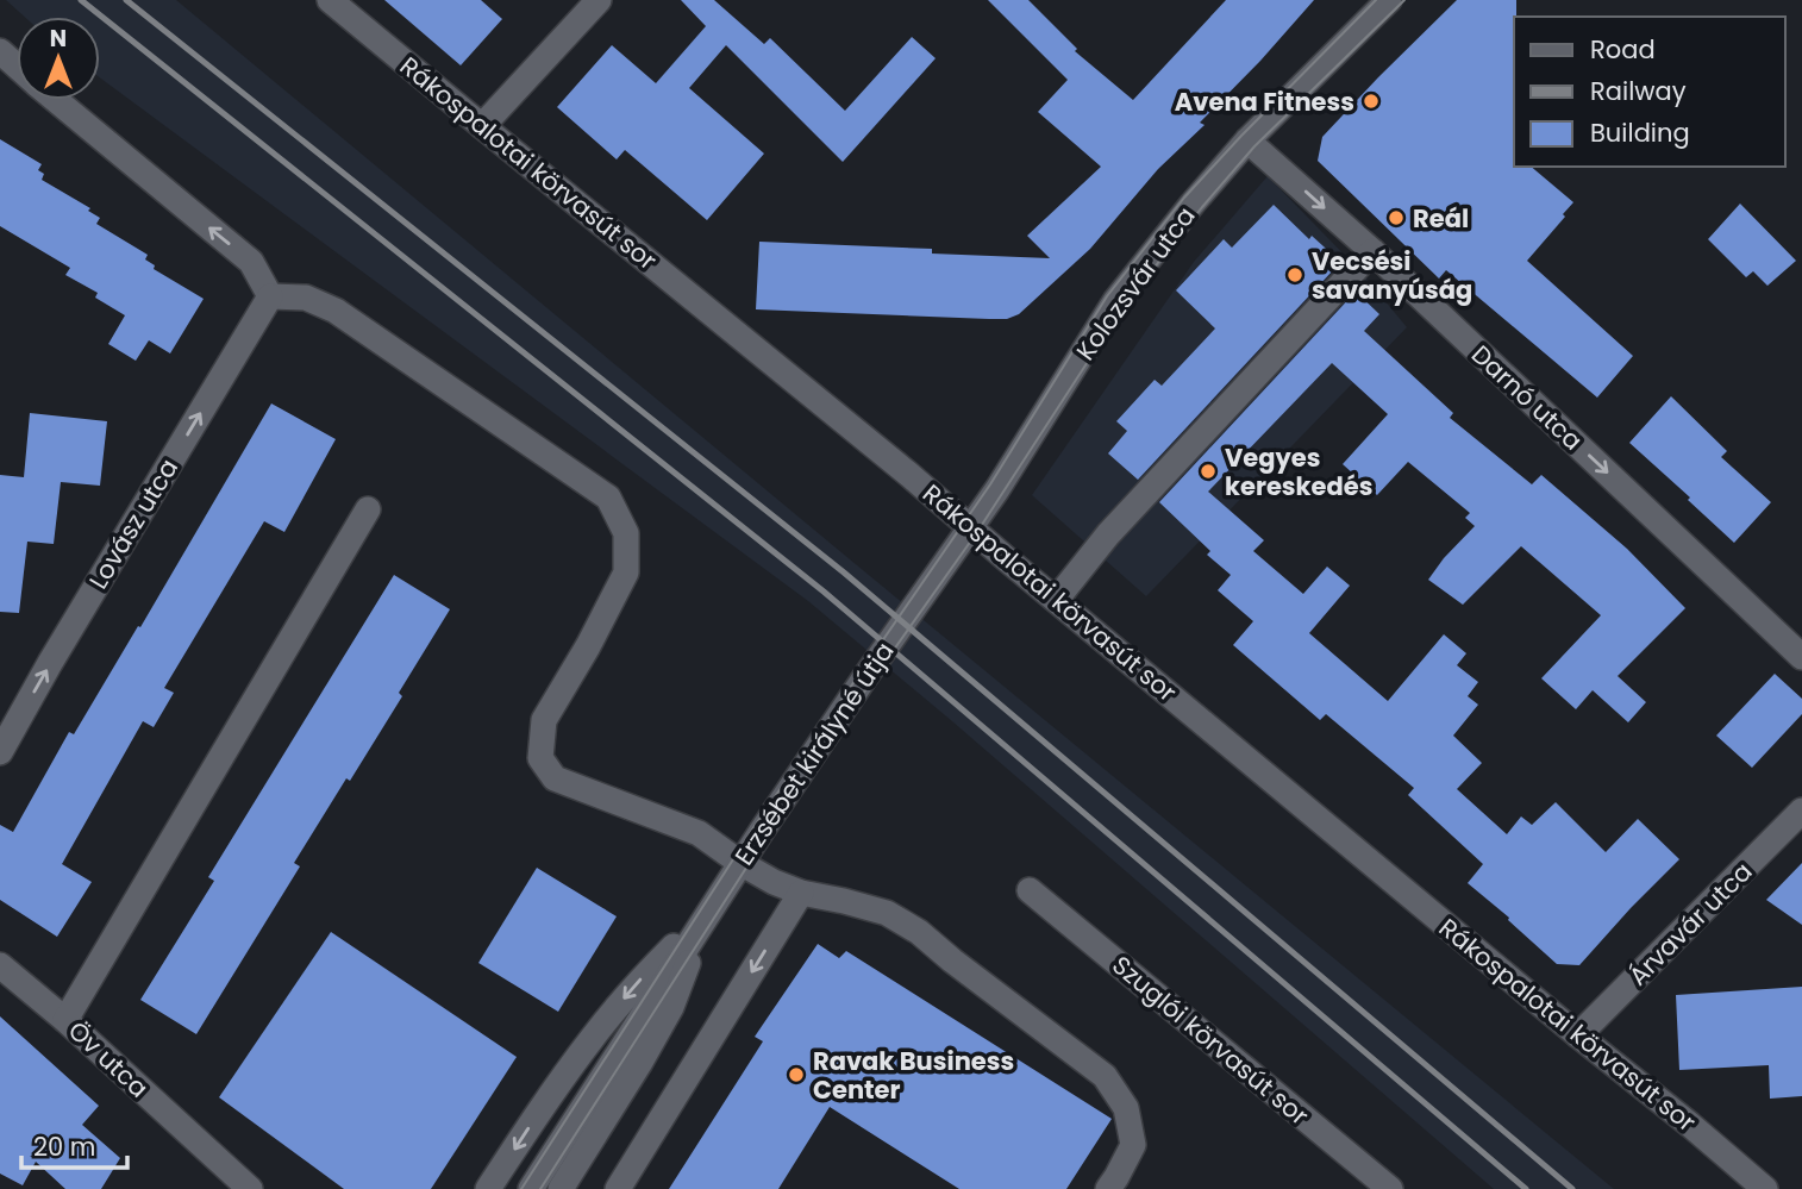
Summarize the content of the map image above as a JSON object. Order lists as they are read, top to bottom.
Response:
{
  "streets": {
    "street": [
      "Rákospalotai körvasút sor",
      "Kolozsvár utca",
      "Darnó utca",
      "Lovász utca",
      "Erzsébet királyné útja",
      "Árvavár utca",
      "Szuglói körvasút sor",
      "Öv utca"
    ]
  },
  "crossings": [
    ["Rákospalotai körvasút sor", "Kolozsvár utca"],
    ["Rákospalotai körvasút sor", "Árvavár utca"],
    ["Kolozsvár utca", "Darnó utca"],
    ["Kolozsvár utca", "Erzsébet királyné útja"]
  ],
  "one_way": ["Darnó utca"],
  "places": [
    "Avena Fitness",
    "Reál",
    "Vecsési savanyúság",
    "Vegyes kereskedés",
    "Ravak Business Center"
  ],
  "legend": ["Road", "Railway", "Building"],
  "scale_bar": "20 m",
  "north": "top"
}
